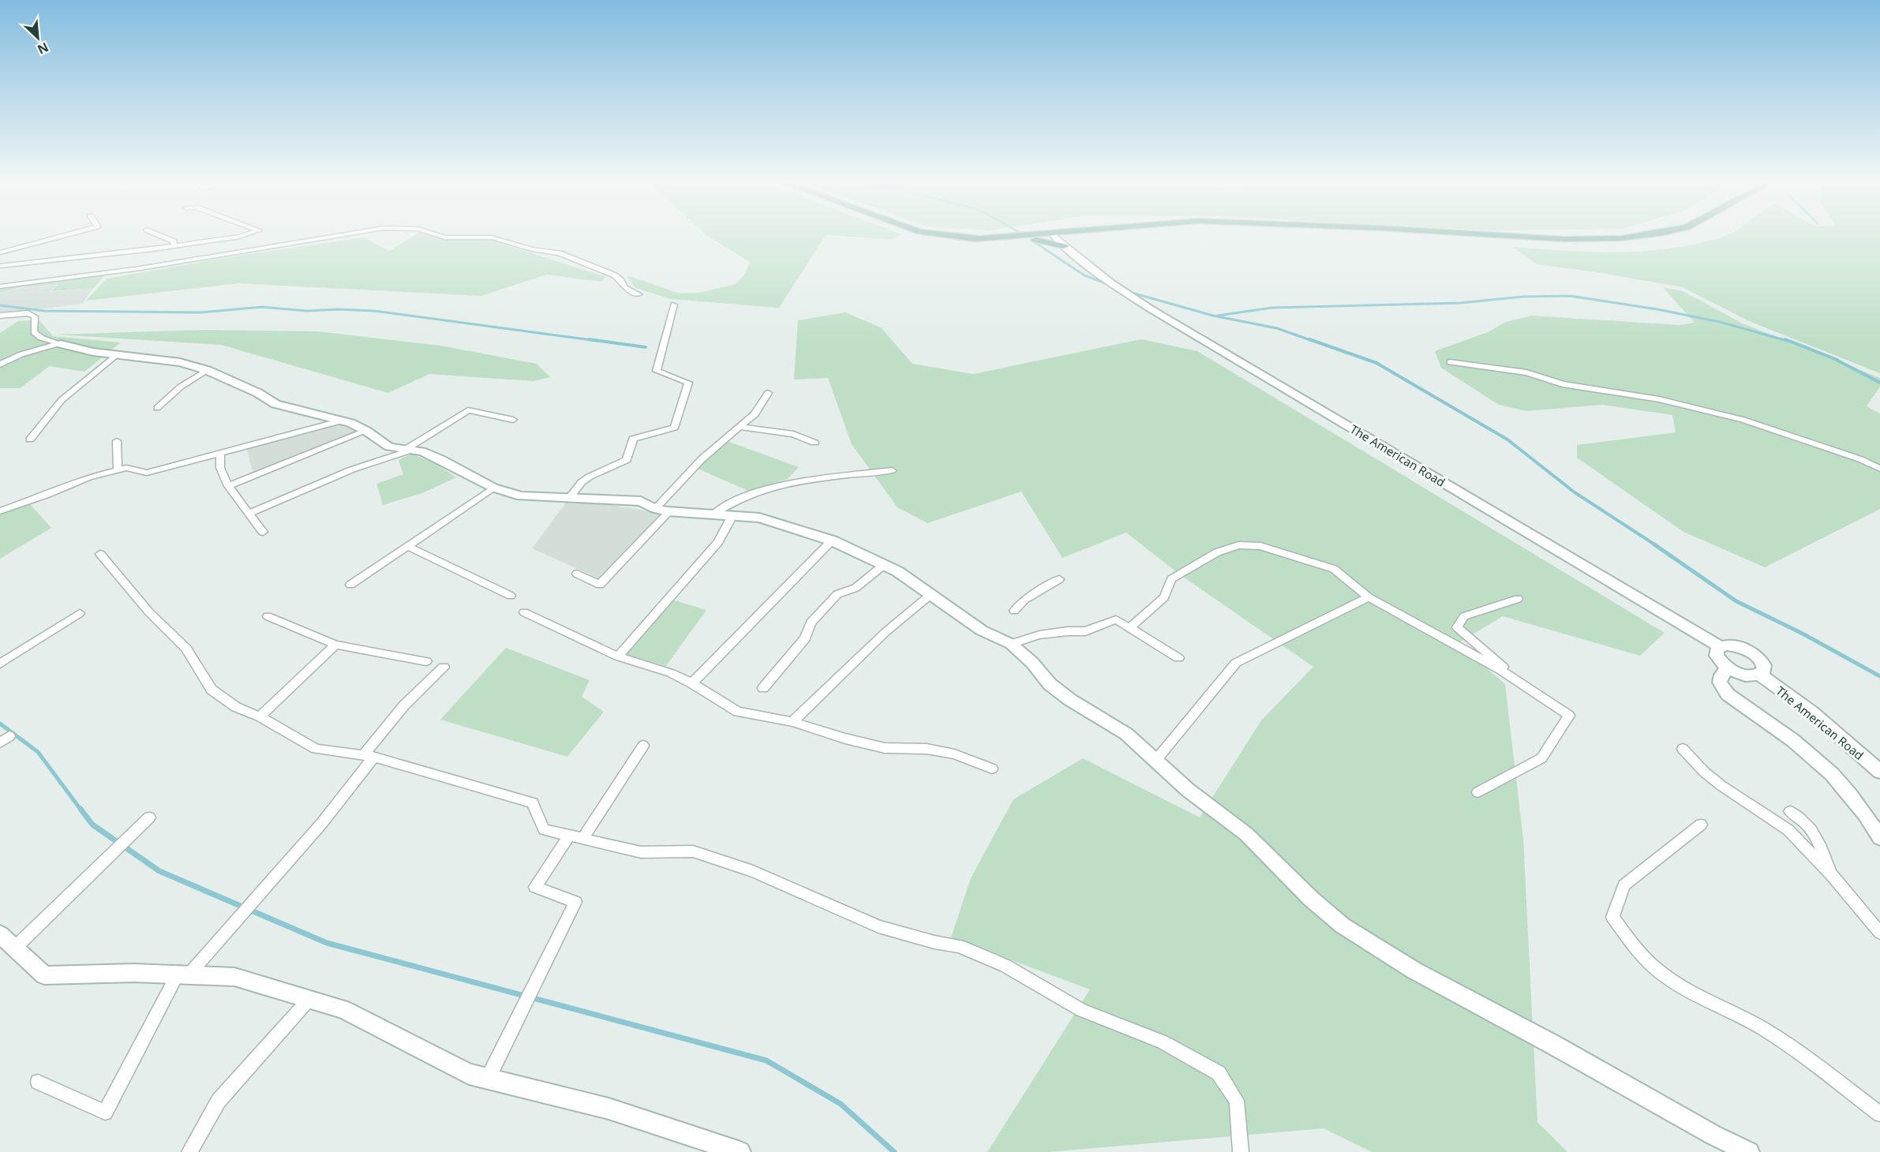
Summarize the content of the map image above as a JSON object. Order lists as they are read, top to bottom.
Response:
{
  "streets": {
    "street": ["The American Road"]
  },
  "north": "bottom right"
}
